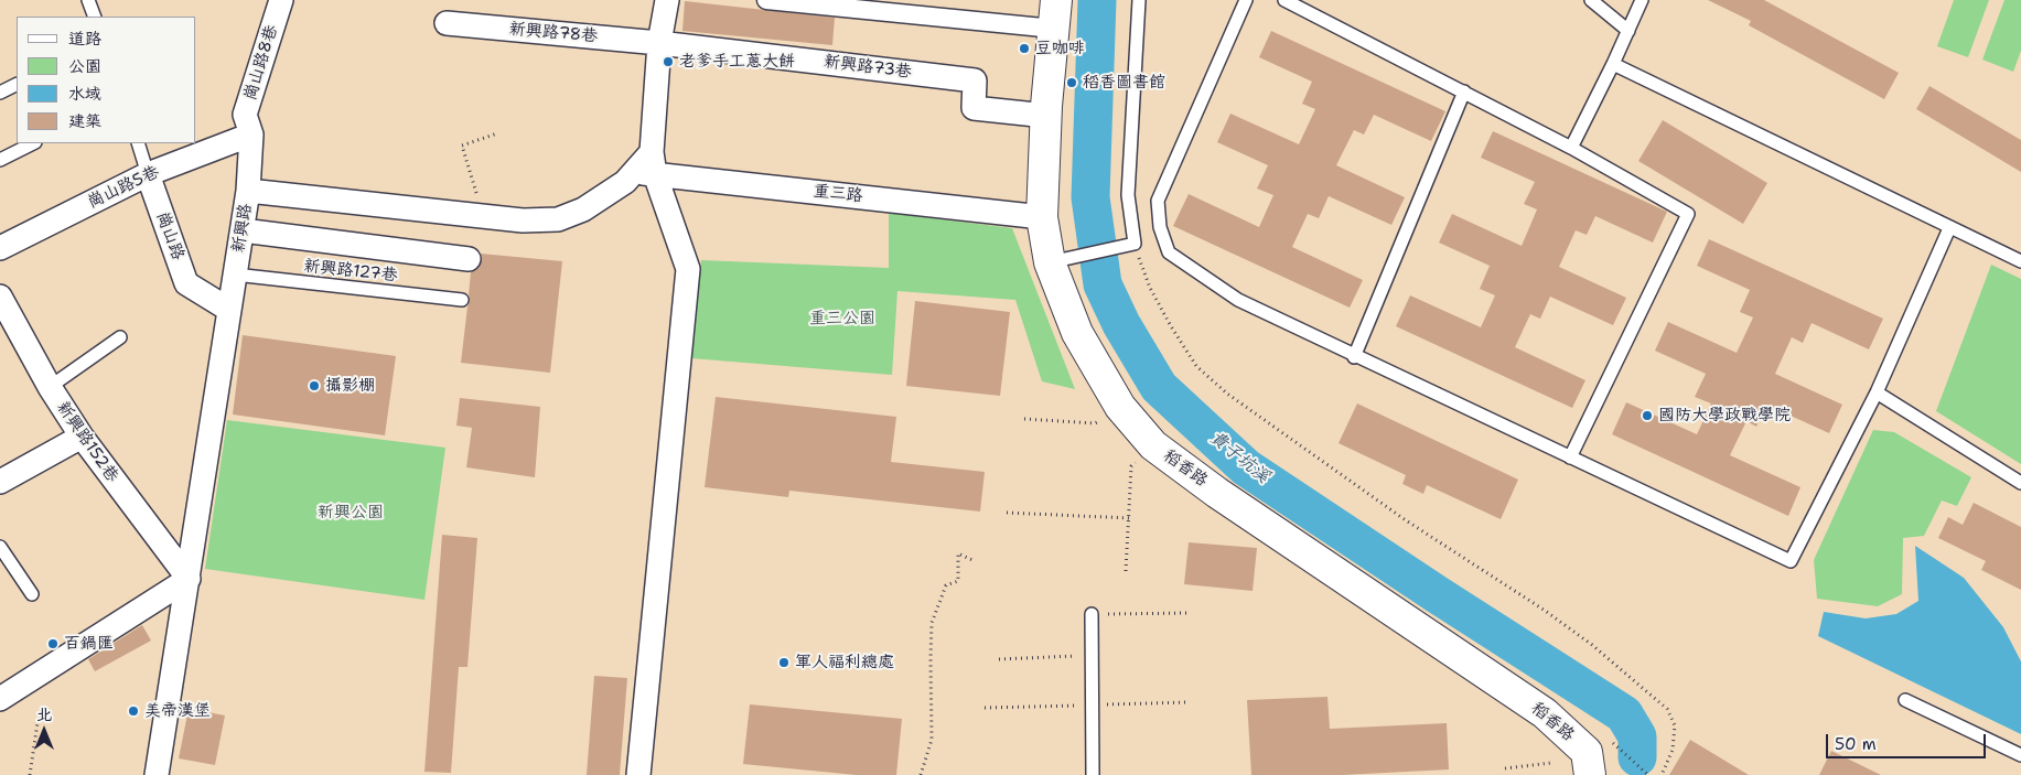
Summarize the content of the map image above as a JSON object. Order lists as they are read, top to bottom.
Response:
{
  "streets": {
    "street": [
      "新興路78巷",
      "崗山路8巷",
      "新興路73巷",
      "崗山路5巷",
      "重三路",
      "新興路",
      "崗山路",
      "新興路152巷",
      "稻香路"
    ],
    "lane": ["新興路127巷"]
  },
  "crossings": [
    ["新興路78巷", "新興路73巷"],
    ["崗山路8巷", "崗山路5巷"],
    ["崗山路8巷", "新興路"],
    ["新興路73巷", "稻香路"],
    ["崗山路5巷", "崗山路"],
    ["重三路", "新興路"],
    ["重三路", "稻香路"],
    ["新興路", "崗山路"],
    ["新興路", "新興路127巷"],
    ["新興路", "新興路152巷"]
  ],
  "water": ["貴子坑溪"],
  "parks": ["重三公園", "新興公園"],
  "places": [
    "豆咖啡",
    "老爹手工蔥大餅",
    "稻香圖書館",
    "攝影棚",
    "國防大學政戰學院",
    "百鍋匯",
    "軍人福利總處",
    "美帝漢堡"
  ],
  "legend": [
    "道路",
    "公園",
    "水域",
    "建築"
  ],
  "scale_bar": "50 m",
  "north": "top"
}
